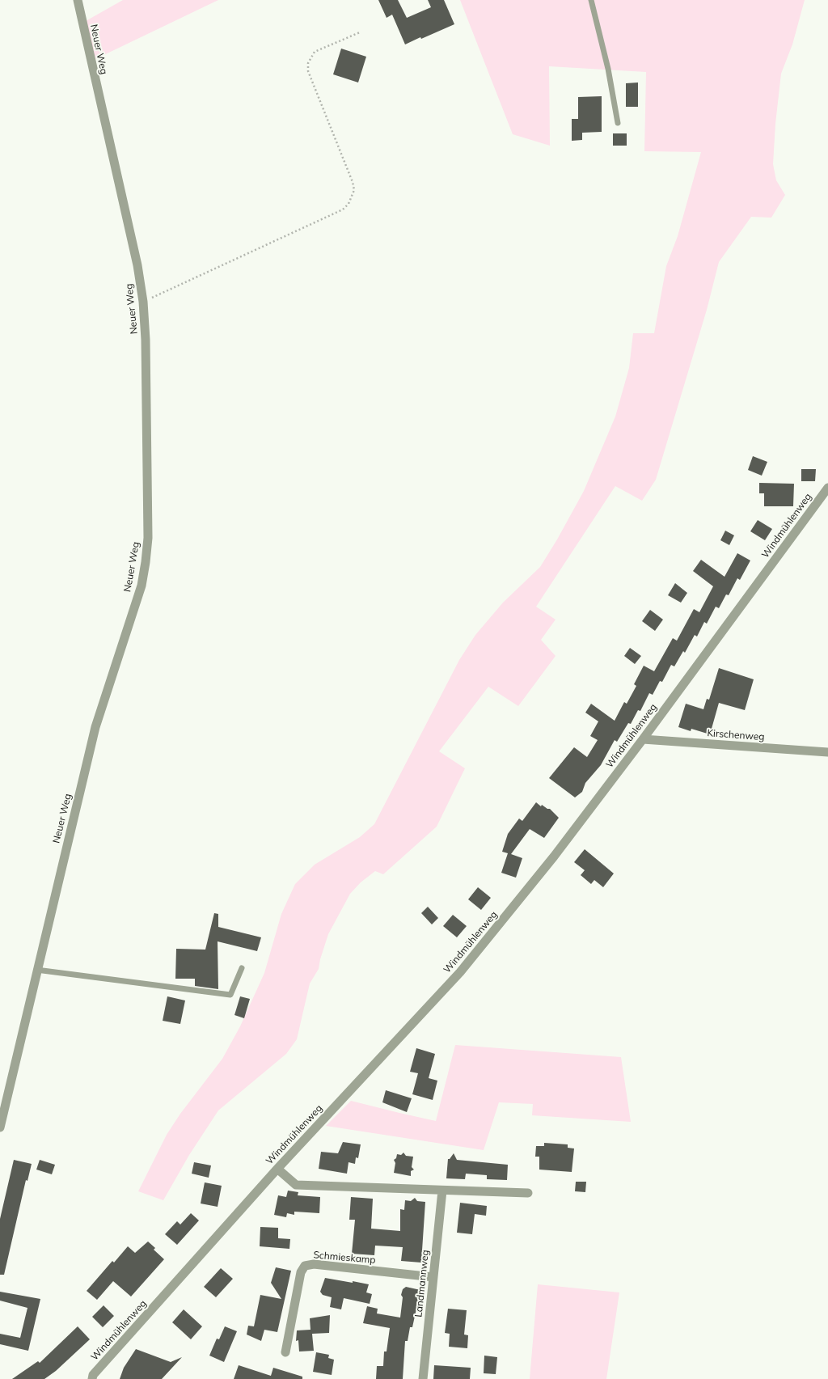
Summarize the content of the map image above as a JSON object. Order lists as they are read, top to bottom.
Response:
{
  "streets": {
    "street": [
      "Neuer Weg",
      "Windmühlenweg",
      "Kirschenweg",
      "Schmieskamp",
      "Landmannweg"
    ]
  },
  "crossings": [
    ["Windmühlenweg", "Kirschenweg"],
    ["Schmieskamp", "Landmannweg"]
  ]
}
